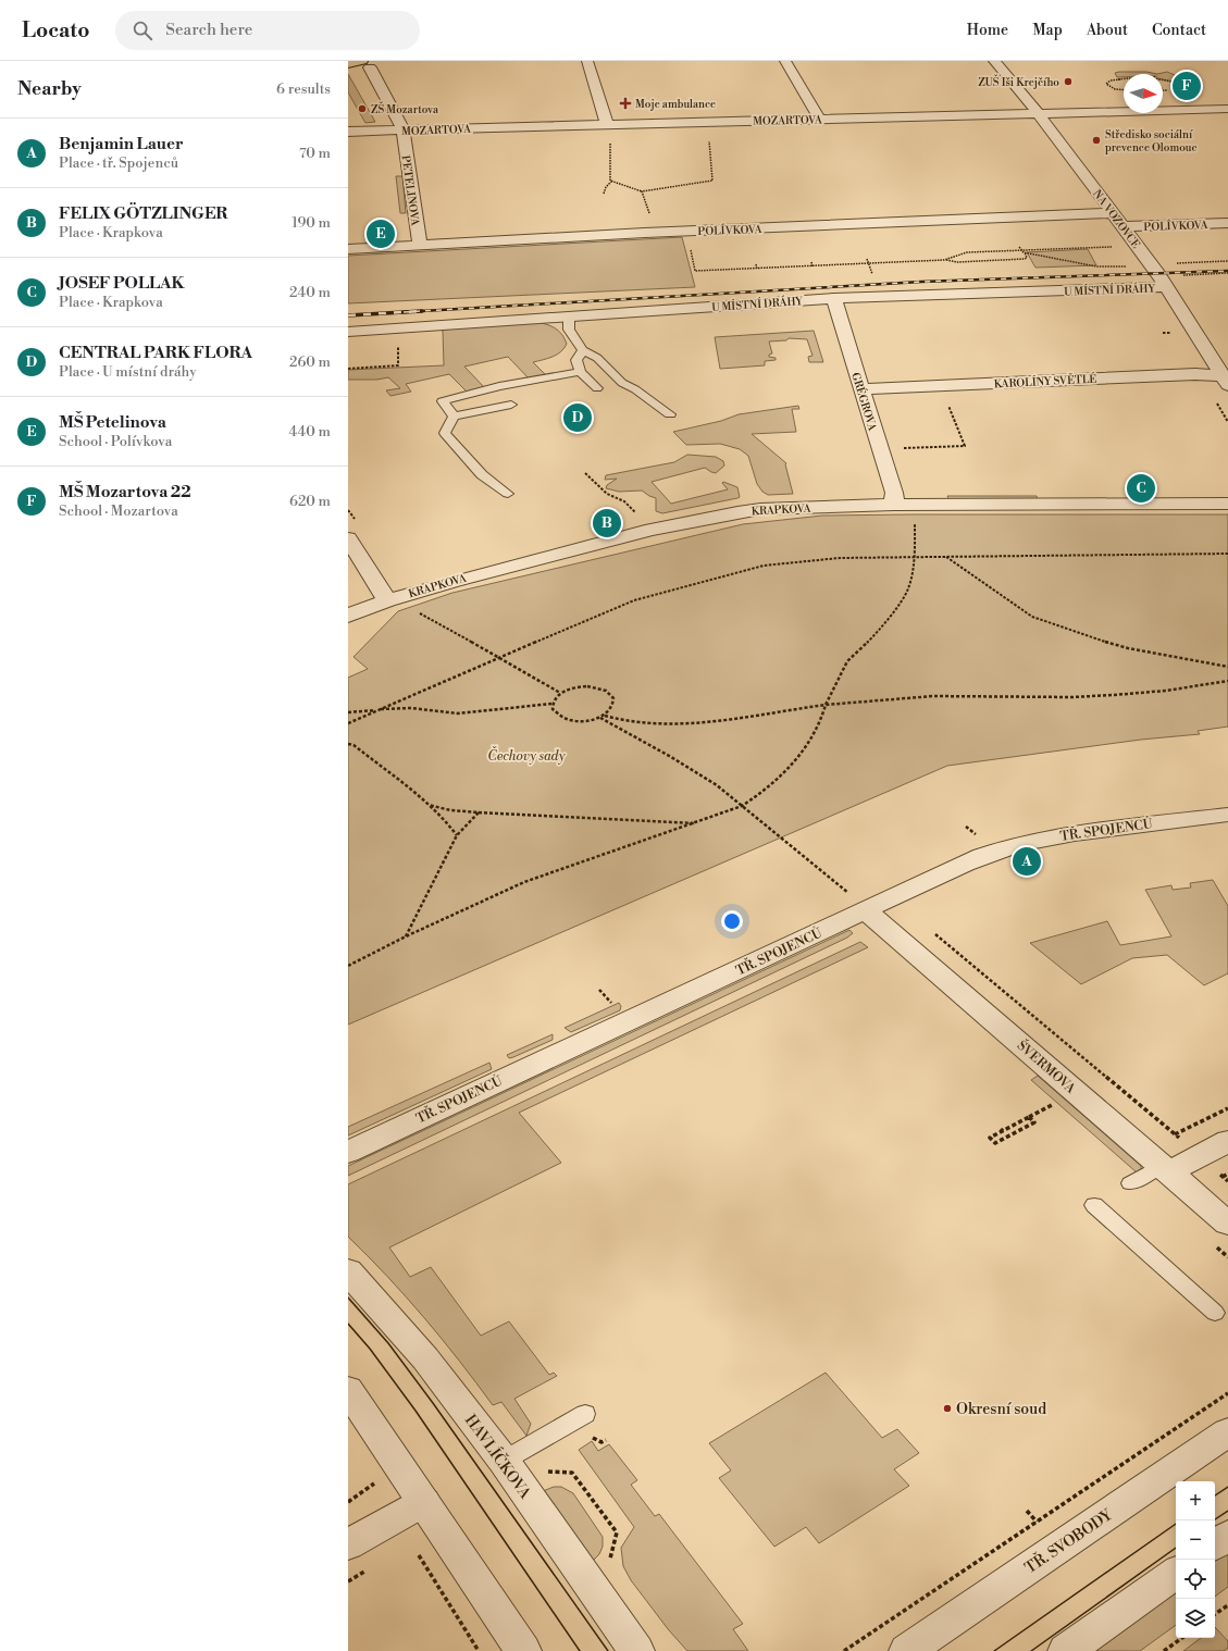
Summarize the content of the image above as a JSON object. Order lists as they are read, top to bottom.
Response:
{
  "streets": {
    "street": [
      "MOZARTOVA",
      "PETELINOVA",
      "NA VOZOVCE",
      "POLÍVKOVA",
      "U MÍSTNÍ DRÁHY",
      "KAROLÍNY SVĚTLÉ",
      "GRÉGROVA",
      "KRAPKOVA",
      "TŘ. SPOJENCŮ",
      "ŠVERMOVA",
      "HAVLÍČKOVA",
      "TŘ. SVOBODY"
    ]
  },
  "crossings": [
    ["MOZARTOVA", "PETELINOVA"],
    ["MOZARTOVA", "NA VOZOVCE"],
    ["PETELINOVA", "POLÍVKOVA"],
    ["NA VOZOVCE", "POLÍVKOVA"],
    ["NA VOZOVCE", "U MÍSTNÍ DRÁHY"],
    ["NA VOZOVCE", "KAROLÍNY SVĚTLÉ"],
    ["U MÍSTNÍ DRÁHY", "GRÉGROVA"],
    ["KAROLÍNY SVĚTLÉ", "GRÉGROVA"],
    ["GRÉGROVA", "KRAPKOVA"],
    ["TŘ. SPOJENCŮ", "ŠVERMOVA"]
  ],
  "parks": ["Čechovy sady"],
  "places": {
    "other": [
      "ZUŠ Iši Krejčího",
      "ZŠ Mozartova",
      "Středisko sociální prevence Olomouc",
      "Okresní soud"
    ],
    "health": ["Moje ambulance"]
  },
  "north": "right",
  "page": {
    "header": "Locato",
    "search": "Search here",
    "nav": [
      "Home",
      "Map",
      "About",
      "Contact"
    ],
    "heading": ["Nearby", "6 results"],
    "pins": [
      "F",
      "E",
      "D",
      "C",
      "B",
      "A"
    ],
    "list": [
      {
        "mark": "A",
        "name": "Benjamin Lauer",
        "note": "Place · tř. Spojenců",
        "value": "70 m"
      },
      {
        "mark": "B",
        "name": "FELIX GÖTZLINGER",
        "note": "Place · Krapkova",
        "value": "190 m"
      },
      {
        "mark": "C",
        "name": "JOSEF POLLAK",
        "note": "Place · Krapkova",
        "value": "240 m"
      },
      {
        "mark": "D",
        "name": "CENTRAL PARK FLORA",
        "note": "Place · U místní dráhy",
        "value": "260 m"
      },
      {
        "mark": "E",
        "name": "MŠ Petelinova",
        "note": "School · Polívkova",
        "value": "440 m"
      },
      {
        "mark": "F",
        "name": "MŠ Mozartova 22",
        "note": "School · Mozartova",
        "value": "620 m"
      }
    ],
    "map_buttons": ["+", "−"]
  }
}
